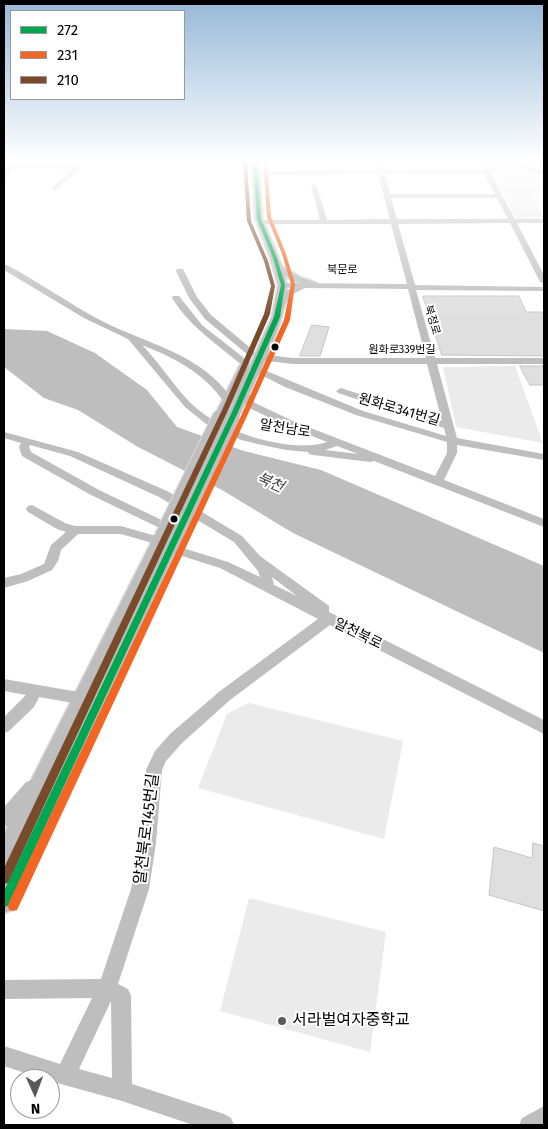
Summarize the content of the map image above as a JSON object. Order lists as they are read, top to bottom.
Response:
{
  "streets": {
    "street": [
      "북문로",
      "북정로",
      "원화로339번길",
      "원화로341번길",
      "알천남로",
      "알천북로",
      "알천북로145번길"
    ]
  },
  "crossings": [
    ["북문로", "북정로"],
    ["북정로", "원화로339번길"],
    ["북정로", "원화로341번길"],
    ["알천북로", "알천북로145번길"]
  ],
  "water": ["북천"],
  "places": ["서라벌여자중학교"],
  "lines": ["transit line 272", "transit line 231", "transit line 210"],
  "legend": ["272", "231", "210"],
  "north": "bottom"
}
